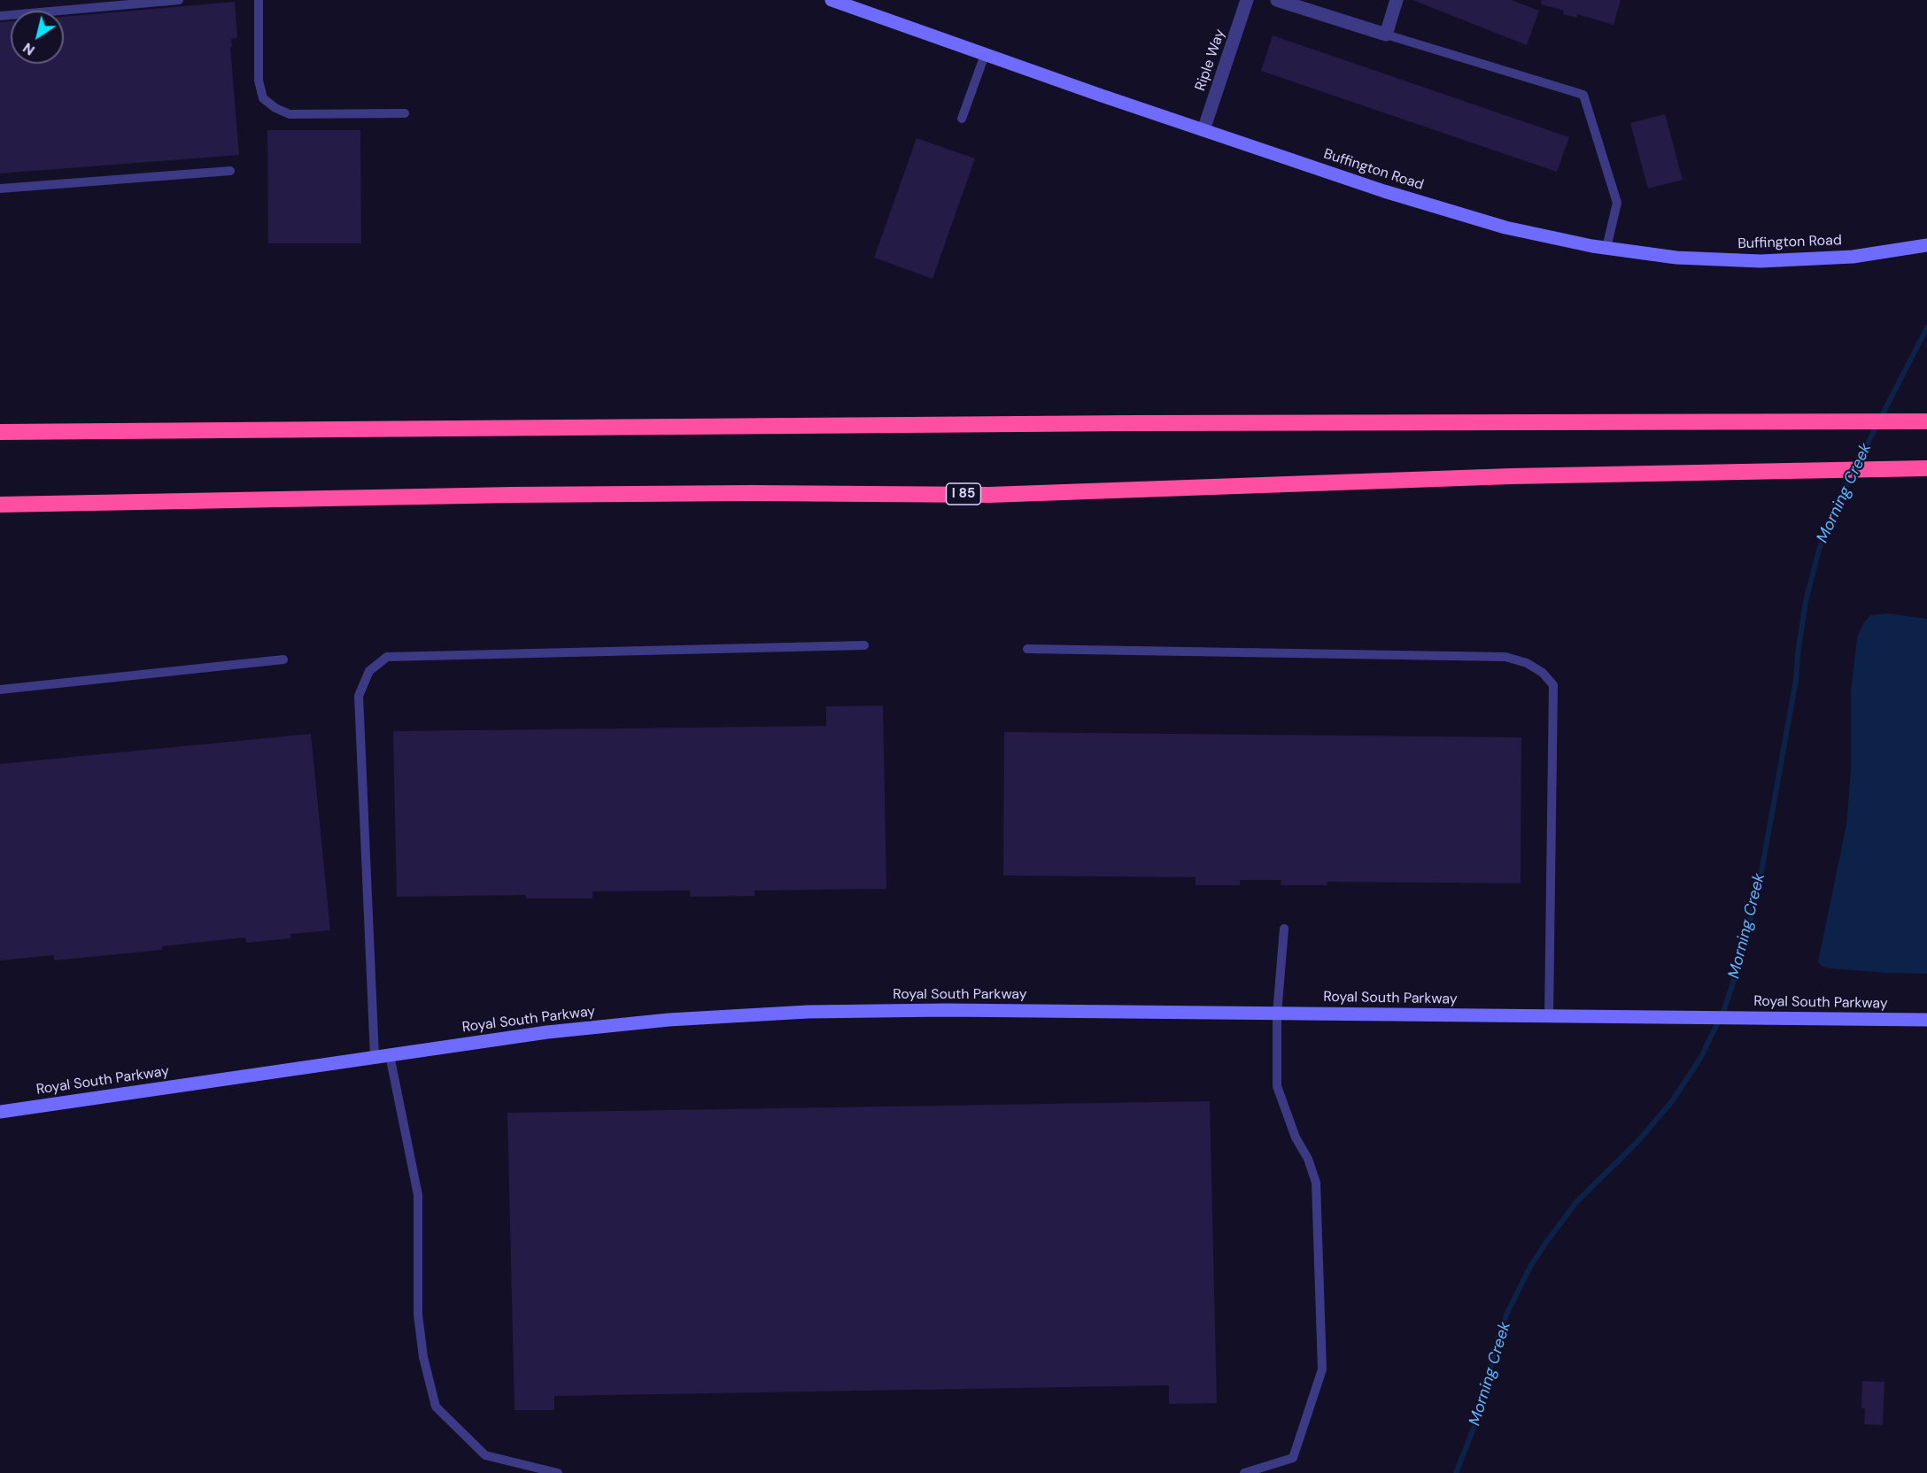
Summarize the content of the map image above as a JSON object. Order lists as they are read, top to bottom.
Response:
{
  "streets": {
    "highway": ["I 85"],
    "street": ["Riple Way", "Buffington Road", "Royal South Parkway"]
  },
  "crossings": [
    ["Riple Way", "Buffington Road"]
  ],
  "water": ["Morning Creek"],
  "north": "bottom left"
}
